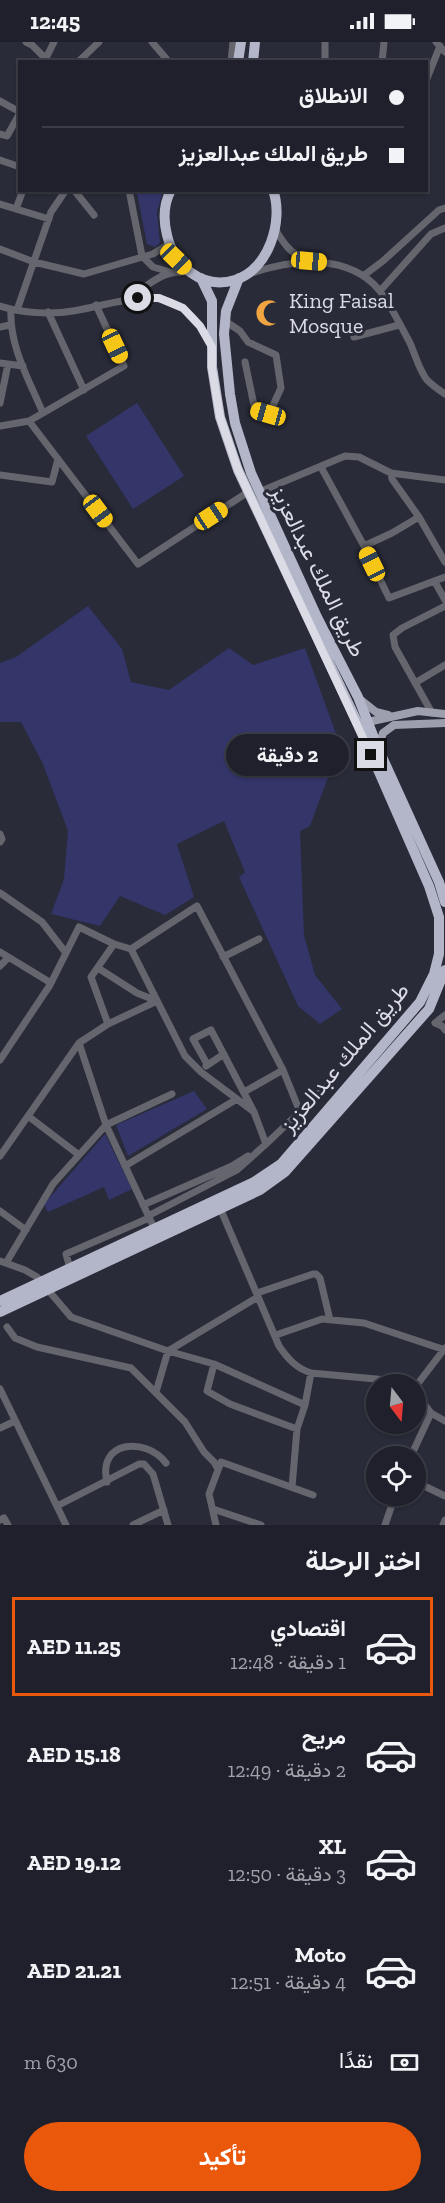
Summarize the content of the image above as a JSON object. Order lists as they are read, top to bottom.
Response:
{
  "streets": {
    "highway": ["طريق الملك عبدالعزيز"]
  },
  "places": {
    "mosque": ["King Faisal Mosque"]
  },
  "north": "bottom",
  "page": {
    "status": "12:45",
    "banner": ["الانطلاق", "طريق الملك عبدالعزيز"],
    "bubble": "2 دقيقة",
    "heading": "اختر الرحلة",
    "list": [
      {
        "name": "اقتصادي",
        "note": "1 دقيقة · 12:48",
        "value": "AED 11.25"
      },
      {
        "name": "مريح",
        "note": "2 دقيقة · 12:49",
        "value": "AED 15.18"
      },
      {
        "name": "XL",
        "note": "3 دقيقة · 12:50",
        "value": "AED 19.12"
      },
      {
        "name": "Moto",
        "note": "4 دقيقة · 12:51",
        "value": "AED 21.21"
      }
    ],
    "pay": ["نقدًا", "630 m"],
    "buttons": "تأكيد"
  }
}
